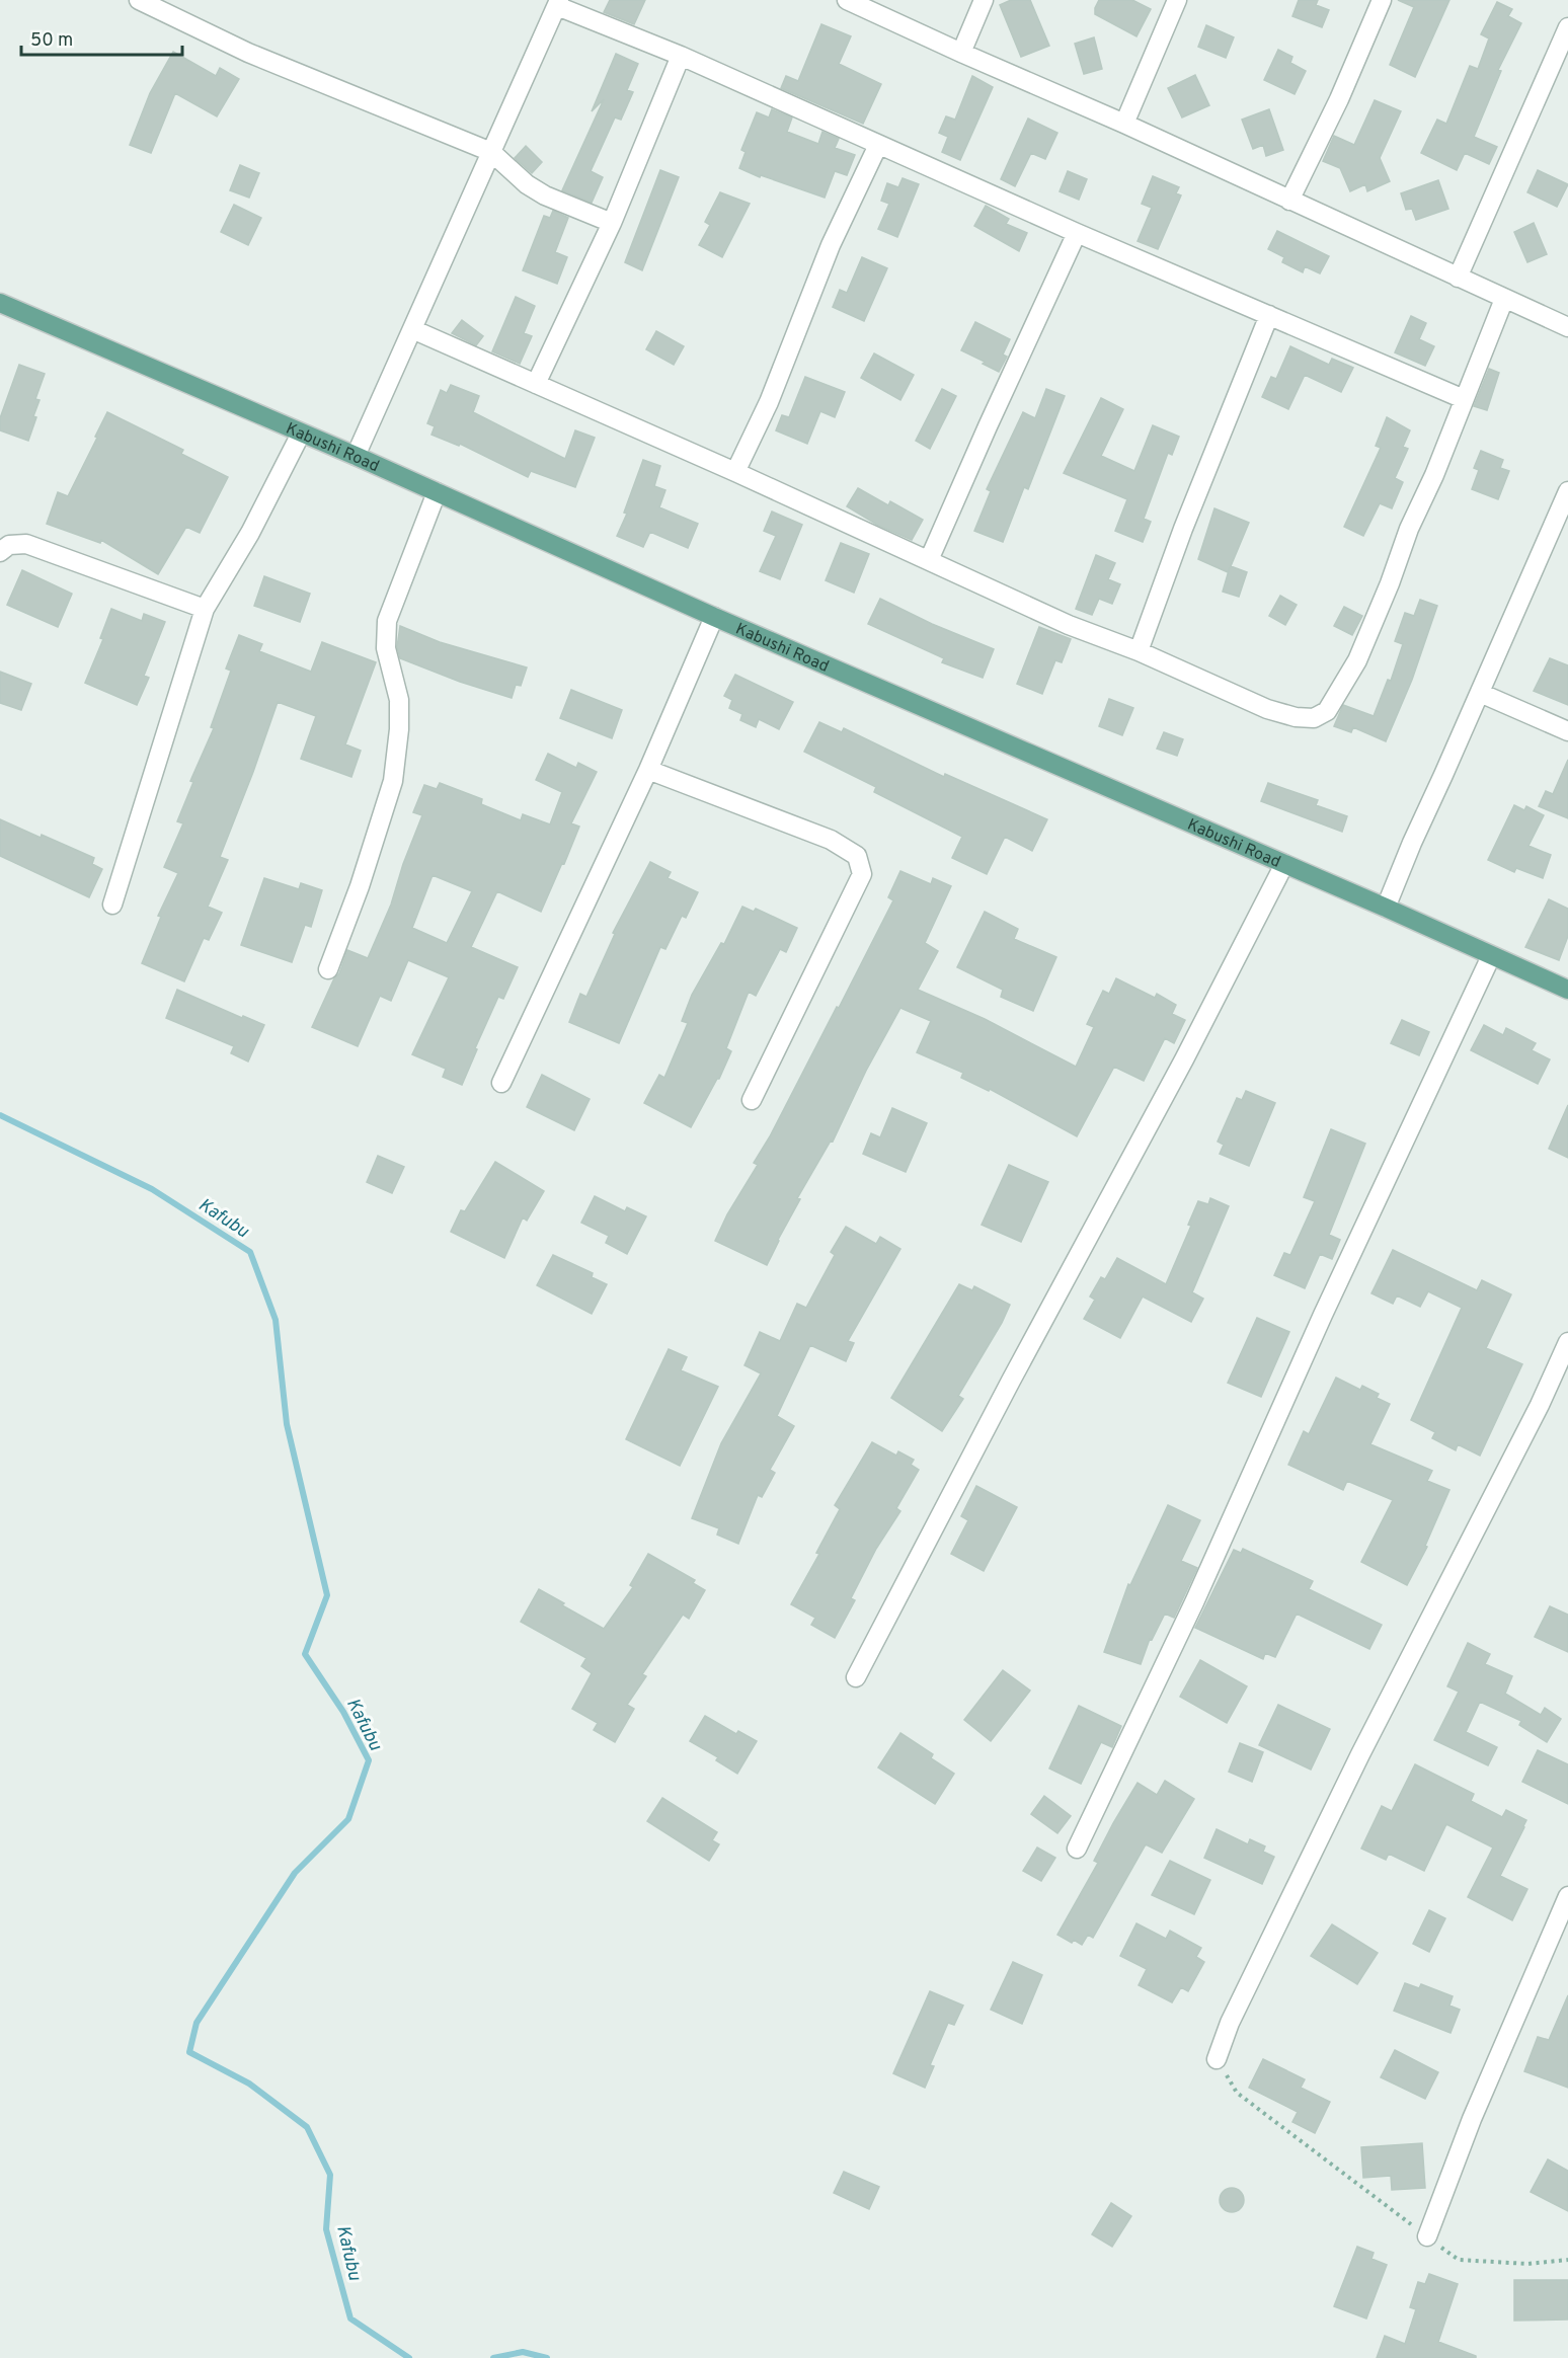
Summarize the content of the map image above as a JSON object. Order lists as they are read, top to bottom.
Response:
{
  "streets": {
    "main road": ["Kabushi Road"]
  },
  "water": ["Kafubu"],
  "scale_bar": "50 m"
}
